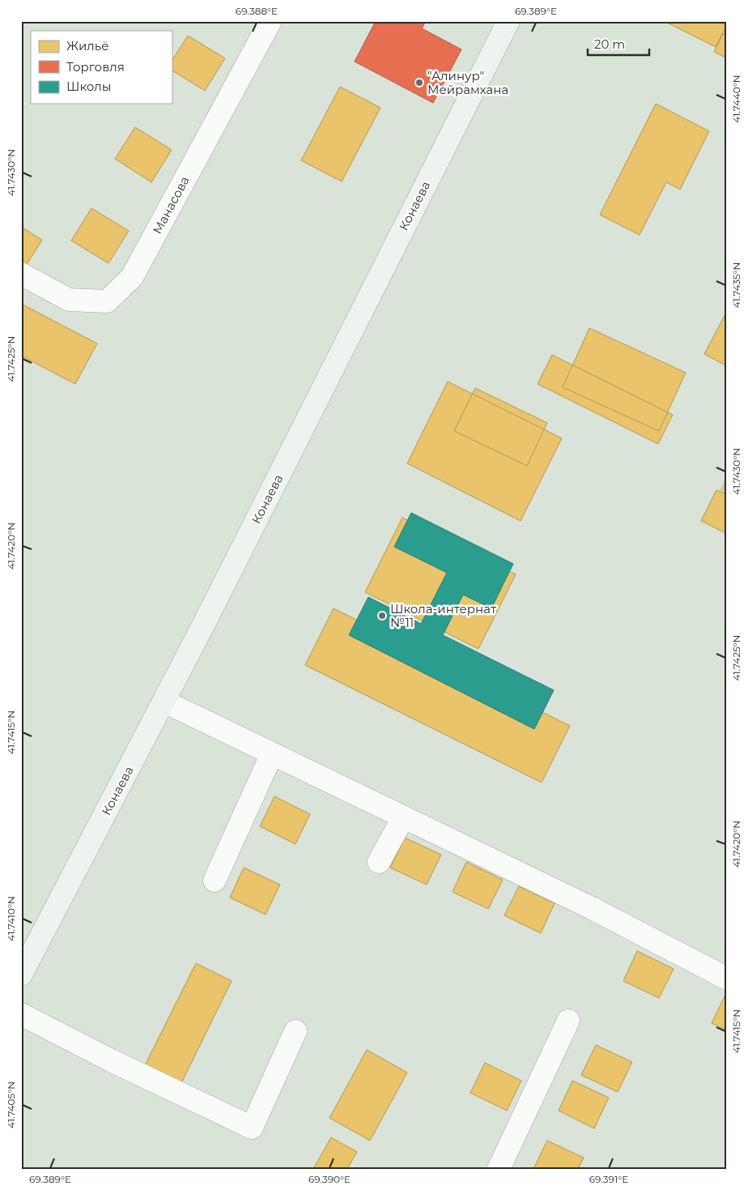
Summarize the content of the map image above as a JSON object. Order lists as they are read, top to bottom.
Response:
{
  "streets": {
    "main road": ["Конаева"],
    "street": ["Манасова"]
  },
  "places": ["\"Алинур\" Мейрамхана", "Школа-интернат №11"],
  "legend": ["Жильё", "Торговля", "Школы"],
  "scale_bar": "20 m",
  "coordinates": [
    "69.388°E",
    "69.389°E",
    "41.7440°N",
    "41.7430°N",
    "41.7435°N",
    "41.7425°N",
    "41.7420°N",
    "41.7415°N",
    "41.7410°N",
    "41.7405°N",
    "69.390°E",
    "69.391°E"
  ]
}
